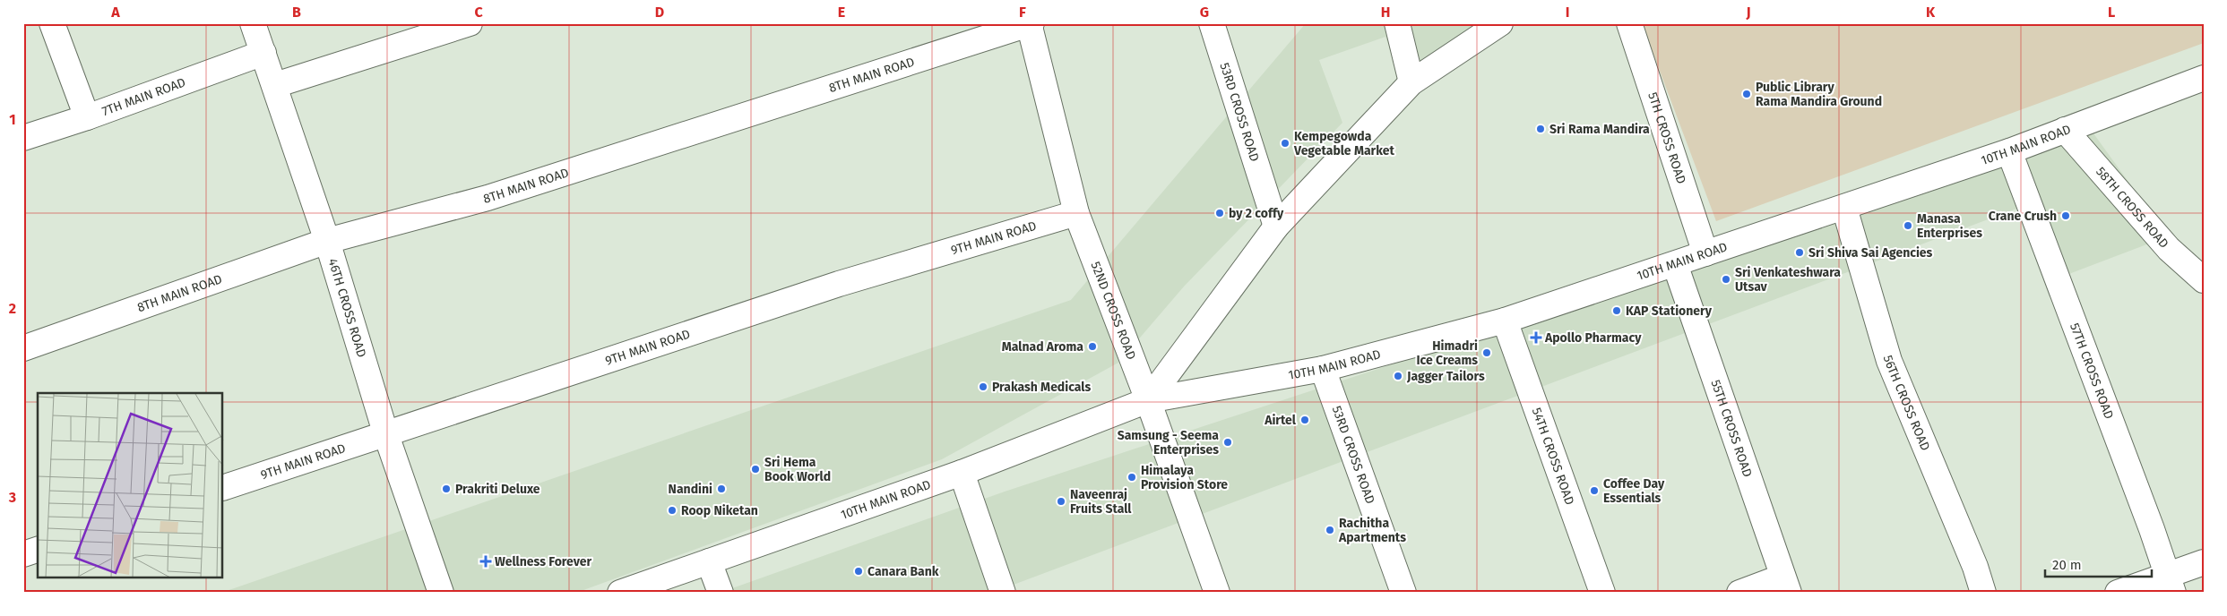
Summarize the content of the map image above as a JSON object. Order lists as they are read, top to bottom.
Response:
{
  "streets": {
    "street": [
      "8TH MAIN ROAD",
      "7TH MAIN ROAD",
      "53RD CROSS ROAD",
      "5TH CROSS ROAD",
      "10TH MAIN ROAD",
      "58TH CROSS ROAD",
      "9TH MAIN ROAD",
      "46TH CROSS ROAD",
      "52ND CROSS ROAD",
      "57TH CROSS ROAD",
      "56TH CROSS ROAD",
      "55TH CROSS ROAD",
      "54TH CROSS ROAD"
    ]
  },
  "crossings": [
    ["8TH MAIN ROAD", "46TH CROSS ROAD"],
    ["8TH MAIN ROAD", "52ND CROSS ROAD"],
    ["7TH MAIN ROAD", "46TH CROSS ROAD"],
    ["53RD CROSS ROAD", "10TH MAIN ROAD"],
    ["5TH CROSS ROAD", "10TH MAIN ROAD"],
    ["10TH MAIN ROAD", "58TH CROSS ROAD"],
    ["10TH MAIN ROAD", "52ND CROSS ROAD"],
    ["10TH MAIN ROAD", "57TH CROSS ROAD"],
    ["10TH MAIN ROAD", "56TH CROSS ROAD"],
    ["10TH MAIN ROAD", "55TH CROSS ROAD"],
    ["10TH MAIN ROAD", "54TH CROSS ROAD"],
    ["9TH MAIN ROAD", "46TH CROSS ROAD"],
    ["9TH MAIN ROAD", "52ND CROSS ROAD"]
  ],
  "places": {
    "other": [
      "Public Library Rama Mandira Ground",
      "Sri Rama Mandira",
      "Kempegowda Vegetable Market",
      "by 2 coffy",
      "Crane Crush",
      "Manasa Enterprises",
      "Sri Shiva Sai Agencies",
      "Sri Venkateshwara Utsav",
      "KAP Stationery",
      "Malnad Aroma",
      "Himadri Ice Creams",
      "Jagger Tailors",
      "Prakash Medicals",
      "Airtel",
      "Samsung - Seema Enterprises",
      "Sri Hema Book World",
      "Himalaya Provision Store",
      "Prakriti Deluxe",
      "Nandini",
      "Coffee Day Essentials",
      "Naveenraj Fruits Stall",
      "Roop Niketan",
      "Rachitha Apartments",
      "Canara Bank"
    ],
    "health": ["Apollo Pharmacy", "Wellness Forever"]
  },
  "scale_bar": "20 m",
  "grid": {
    "columns": [
      "A",
      "B",
      "C",
      "D",
      "E",
      "F",
      "G",
      "H",
      "I",
      "J",
      "K",
      "L"
    ],
    "rows": ["1", "2", "3"]
  }
}
